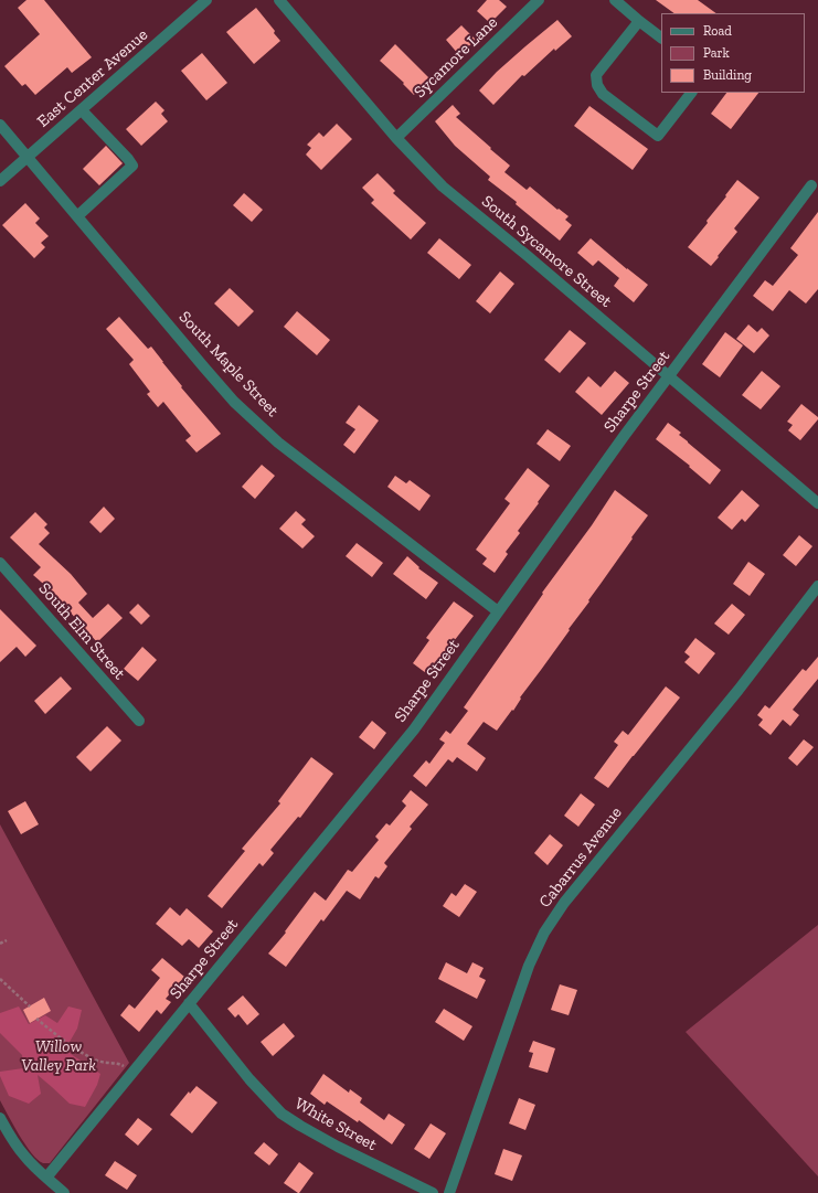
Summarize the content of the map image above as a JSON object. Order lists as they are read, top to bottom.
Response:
{
  "streets": {
    "street": [
      "Sycamore Lane",
      "East Center Avenue",
      "South Sycamore Street",
      "South Maple Street",
      "Sharpe Street",
      "South Elm Street",
      "Cabarrus Avenue",
      "White Street"
    ]
  },
  "crossings": [
    ["Sycamore Lane", "South Sycamore Street"],
    ["East Center Avenue", "South Maple Street"],
    ["South Sycamore Street", "Sharpe Street"],
    ["South Maple Street", "Sharpe Street"],
    ["Sharpe Street", "White Street"]
  ],
  "parks": ["Willow Valley Park"],
  "legend": ["Road", "Park", "Building"]
}
